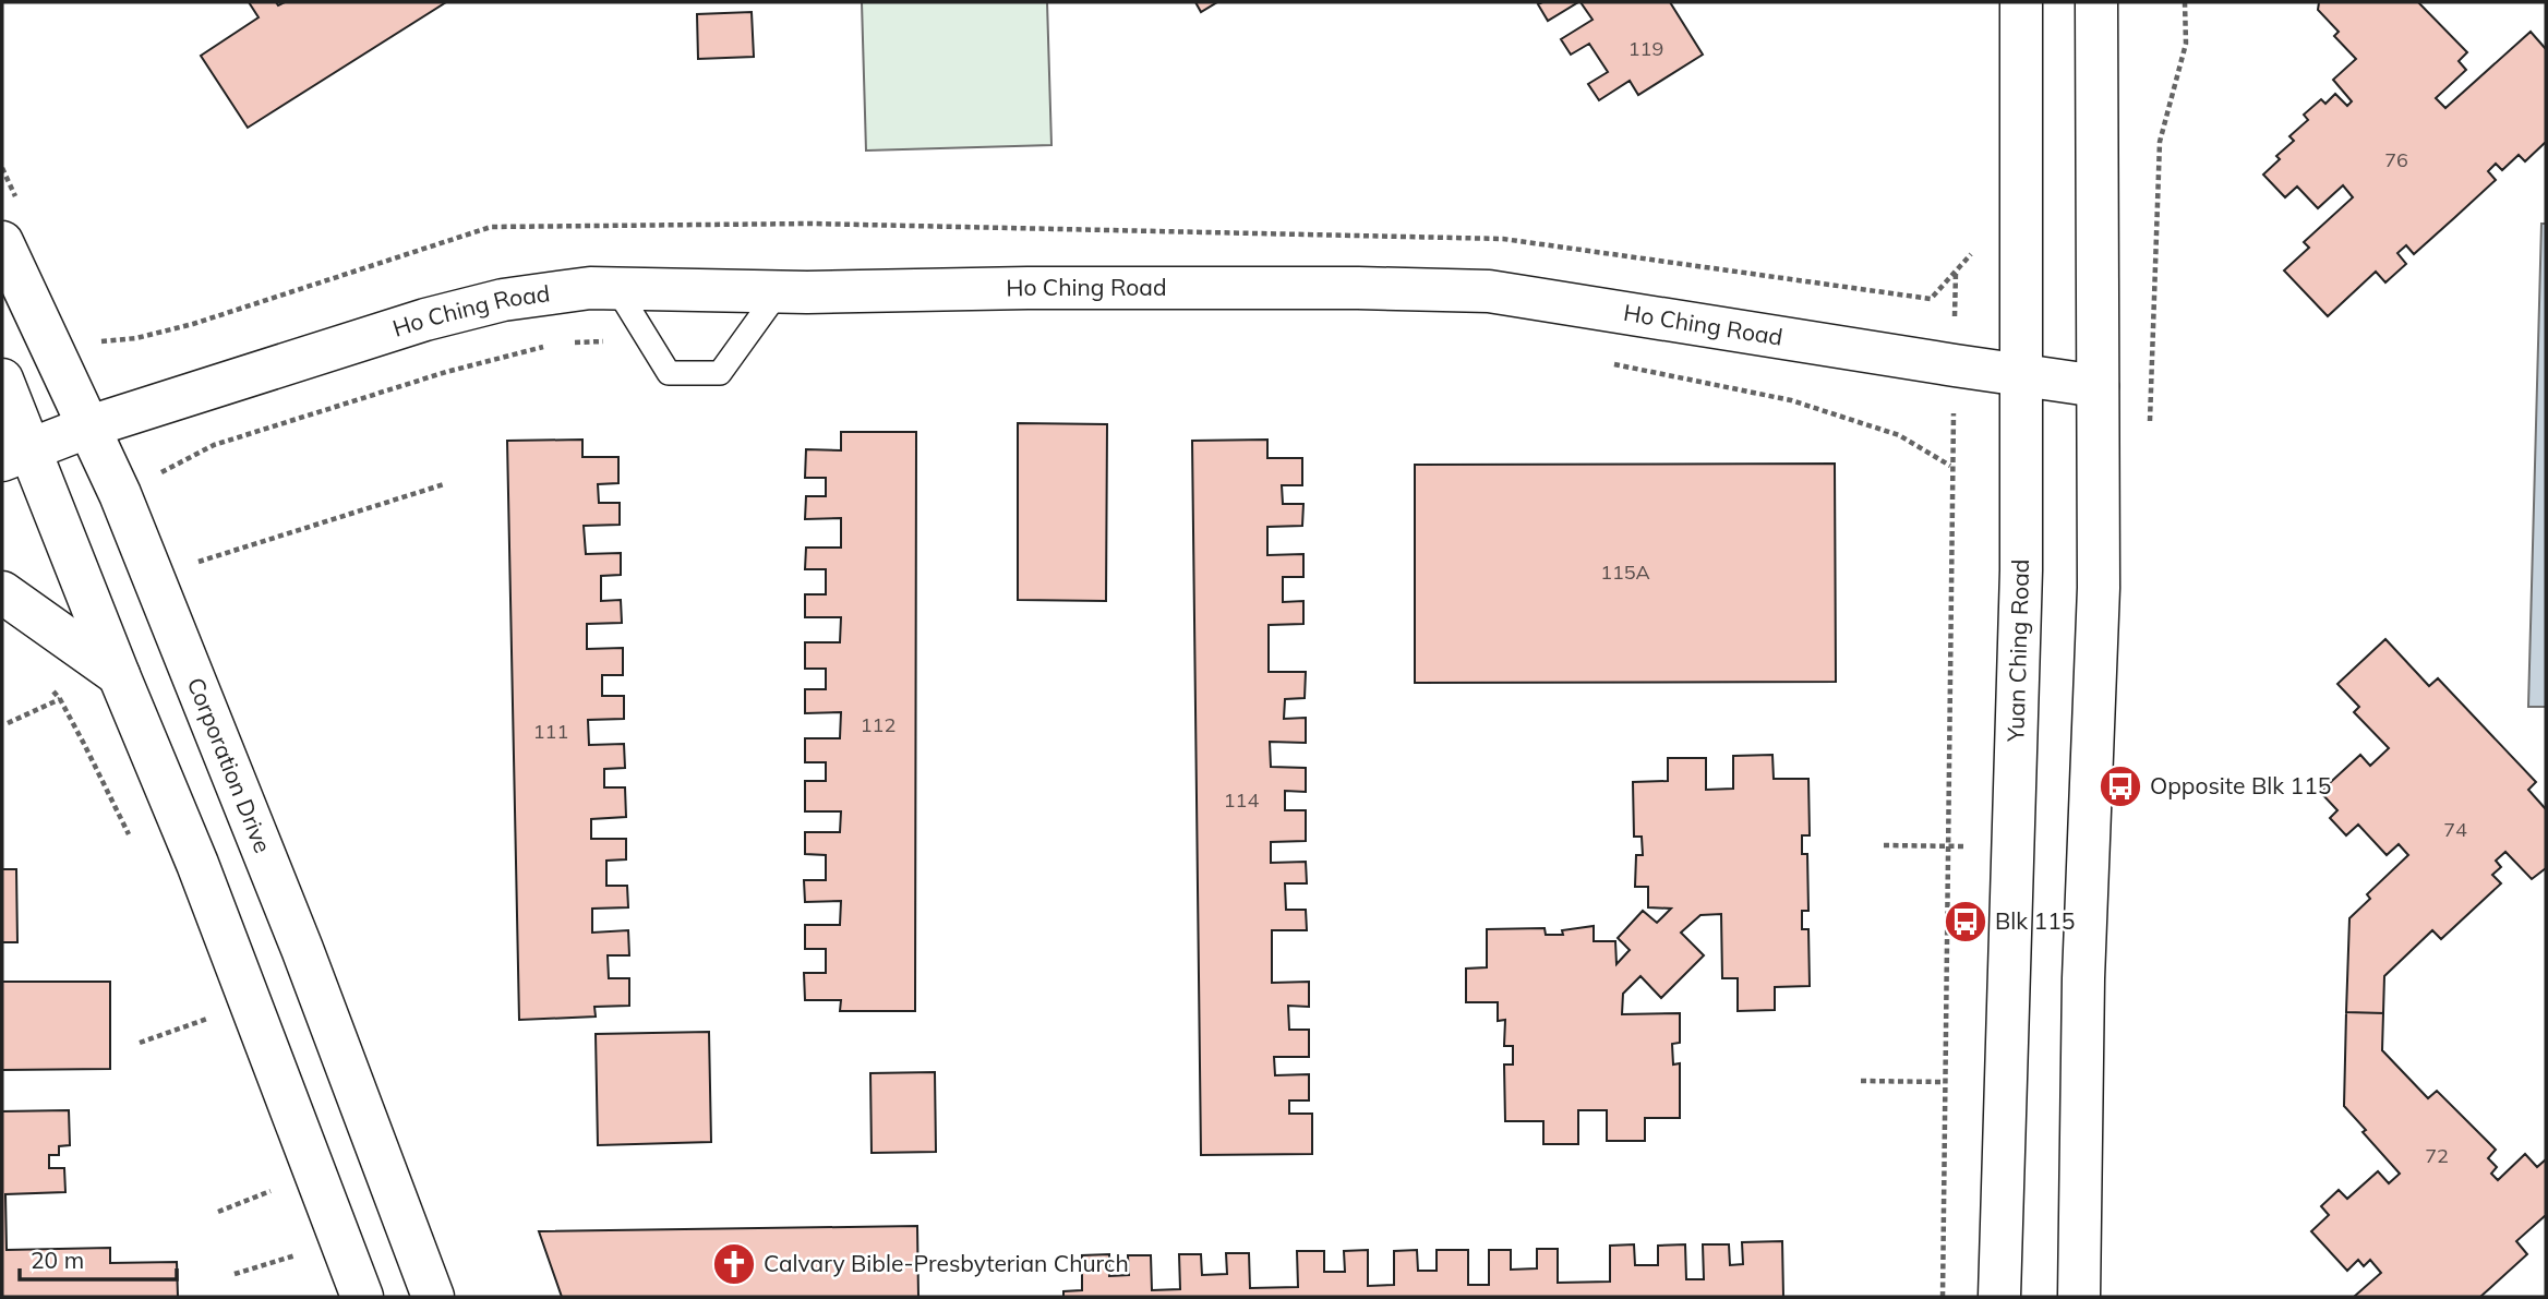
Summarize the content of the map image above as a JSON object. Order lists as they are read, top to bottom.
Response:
{
  "streets": {
    "street": ["Ho Ching Road", "Yuan Ching Road", "Corporation Drive"]
  },
  "crossings": [
    ["Ho Ching Road", "Yuan Ching Road"],
    ["Ho Ching Road", "Corporation Drive"]
  ],
  "places": {
    "bus stop": ["Opposite Blk 115", "Blk 115"],
    "church": ["Calvary Bible-Presbyterian Church"]
  },
  "house_numbers": [
    "119",
    "76",
    "115A",
    "112",
    "111",
    "114",
    "74",
    "72"
  ],
  "scale_bar": "20 m"
}
